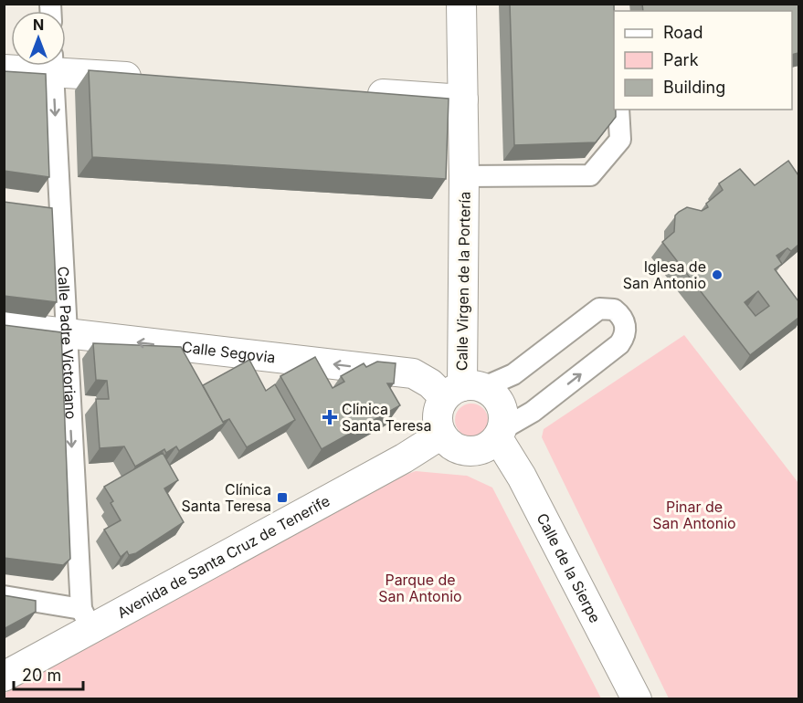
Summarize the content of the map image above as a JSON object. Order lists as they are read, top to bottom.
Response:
{
  "streets": {
    "street": [
      "Calle Virgen de la Portería",
      "Calle Padre Victoriano",
      "Calle Segovia",
      "Avenida de Santa Cruz de Tenerife",
      "Calle de la Sierpe"
    ]
  },
  "crossings": [
    ["Calle Virgen de la Portería", "Calle Segovia"],
    ["Calle Virgen de la Portería", "Avenida de Santa Cruz de Tenerife"],
    ["Calle Virgen de la Portería", "Calle de la Sierpe"],
    ["Calle Padre Victoriano", "Calle Segovia"],
    ["Calle Padre Victoriano", "Avenida de Santa Cruz de Tenerife"],
    ["Calle Segovia", "Avenida de Santa Cruz de Tenerife"],
    ["Calle Segovia", "Calle de la Sierpe"],
    ["Avenida de Santa Cruz de Tenerife", "Calle de la Sierpe"]
  ],
  "one_way": ["Calle Padre Victoriano", "Calle Segovia"],
  "parks": ["Pinar de San Antonio", "Parque de San Antonio"],
  "places": {
    "other": ["Iglesa de San Antonio"],
    "health": ["Clinica Santa Teresa"],
    "transit": ["Clínica Santa Teresa"]
  },
  "legend": ["Road", "Park", "Building"],
  "scale_bar": "20 m",
  "north": "top"
}
